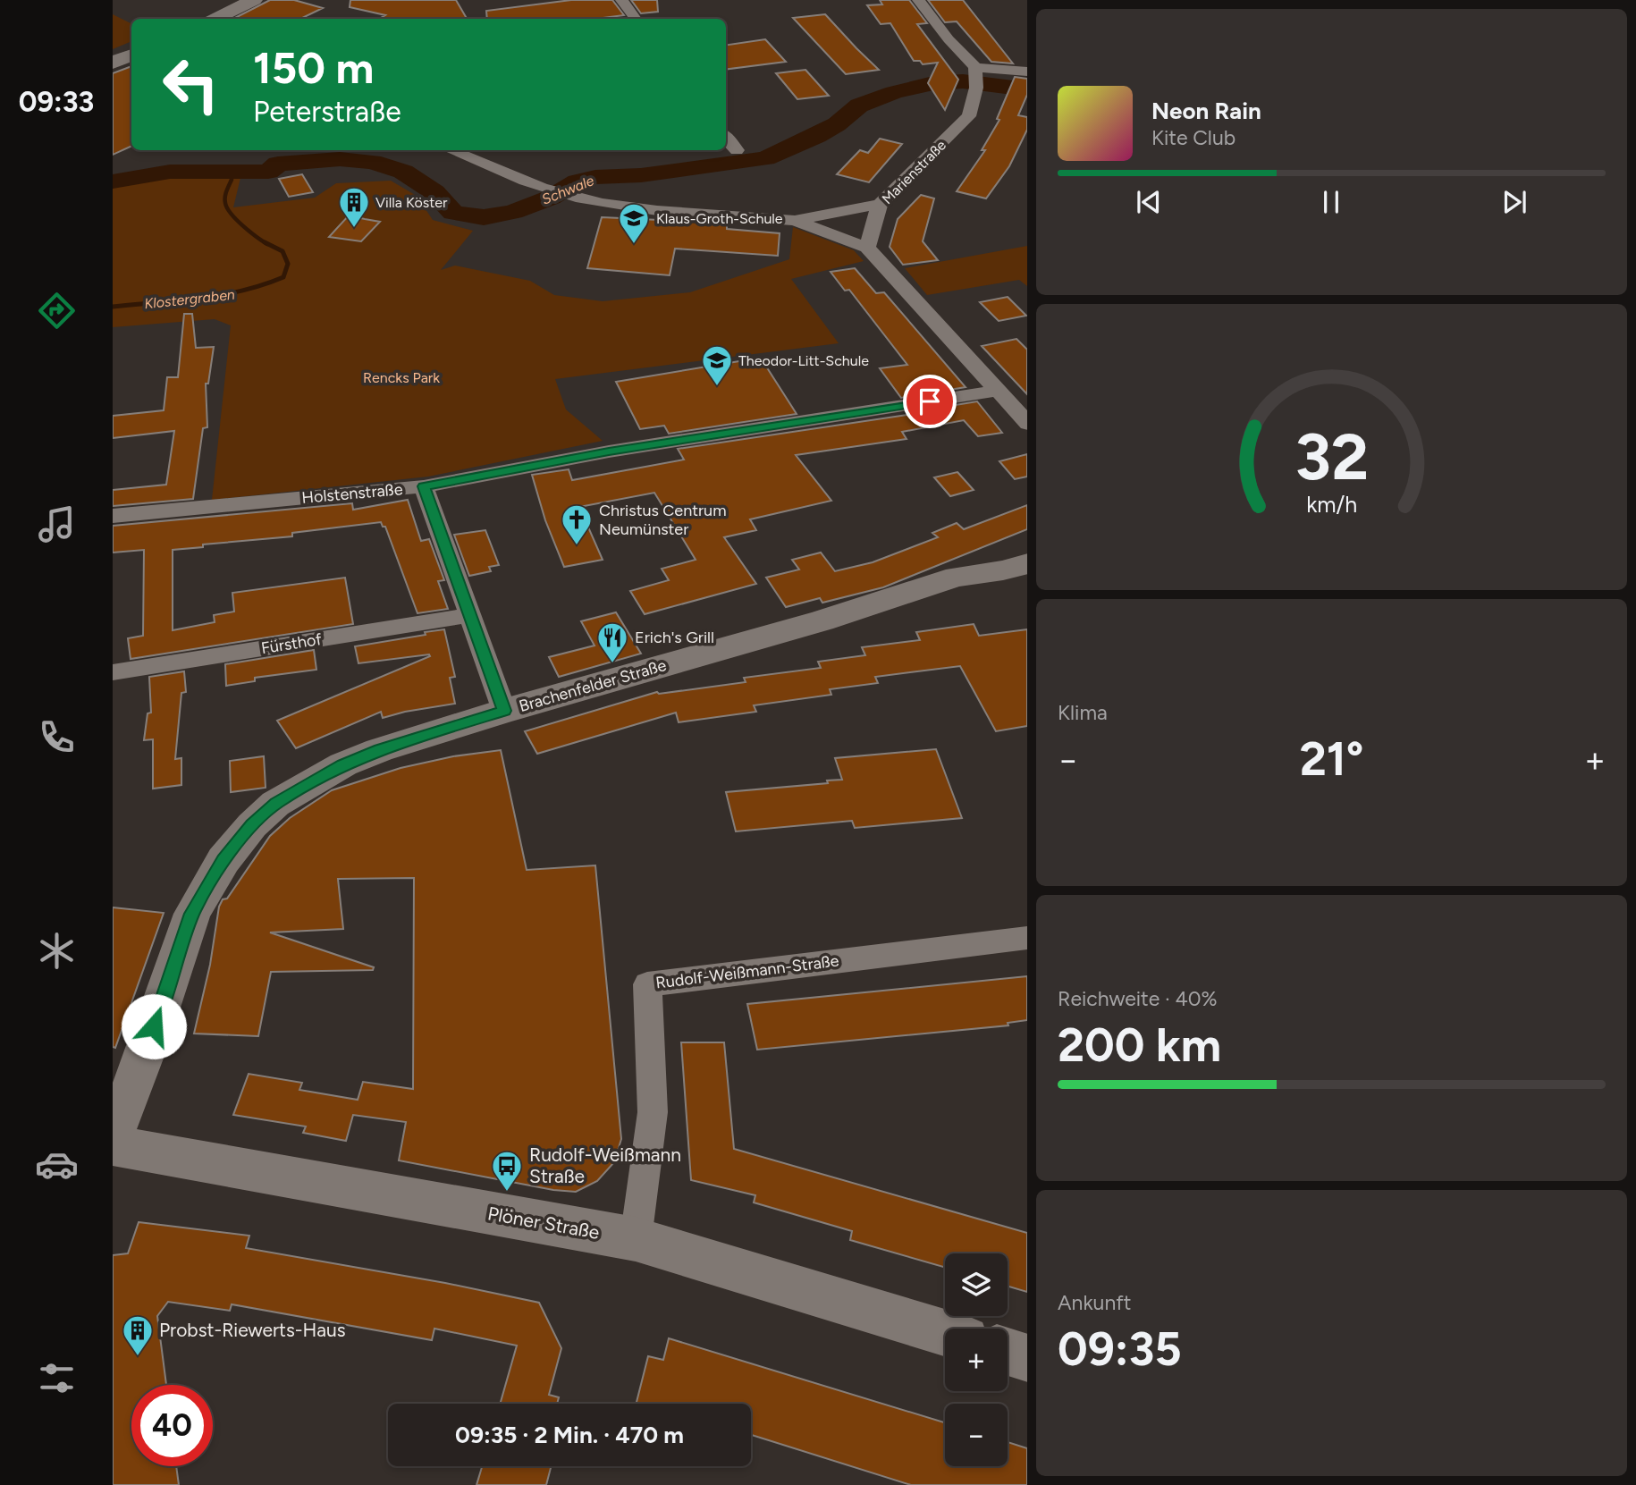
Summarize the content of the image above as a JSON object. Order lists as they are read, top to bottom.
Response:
{
  "streets": {
    "street": [
      "Marienstraße",
      "Holstenstraße",
      "Fürsthof",
      "Brachenfelder Straße",
      "Rudolf-Weißmann-Straße",
      "Plöner Straße"
    ]
  },
  "crossings": [
    ["Rudolf-Weißmann-Straße", "Plöner Straße"]
  ],
  "water": ["Schwale", "Klostergraben"],
  "parks": ["Rencks Park"],
  "places": {
    "building": ["Villa Köster", "Probst-Riewerts-Haus"],
    "school or university": ["Klaus-Groth-Schule", "Theodor-Litt-Schule"],
    "church": ["Christus Centrum Neumünster"],
    "restaurant": ["Erich's Grill"],
    "bus stop": ["Rudolf-Weißmann Straße"]
  },
  "page": {
    "tabs": "09:33",
    "turn": ["150 m", "Peterstraße"],
    "song": ["Neon Rain", "Kite Club"],
    "tile": [
      "Klima",
      ["Reichweite · 40%", "200 km"],
      ["Ankunft", "09:35"]
    ],
    "heat": ["−", "21°", "+"],
    "map_buttons": ["+", "−"],
    "limit": "40",
    "trip": "09:35 · 2 Min. · 470 m",
    "gauge": ["32", "km/h"]
  }
}
